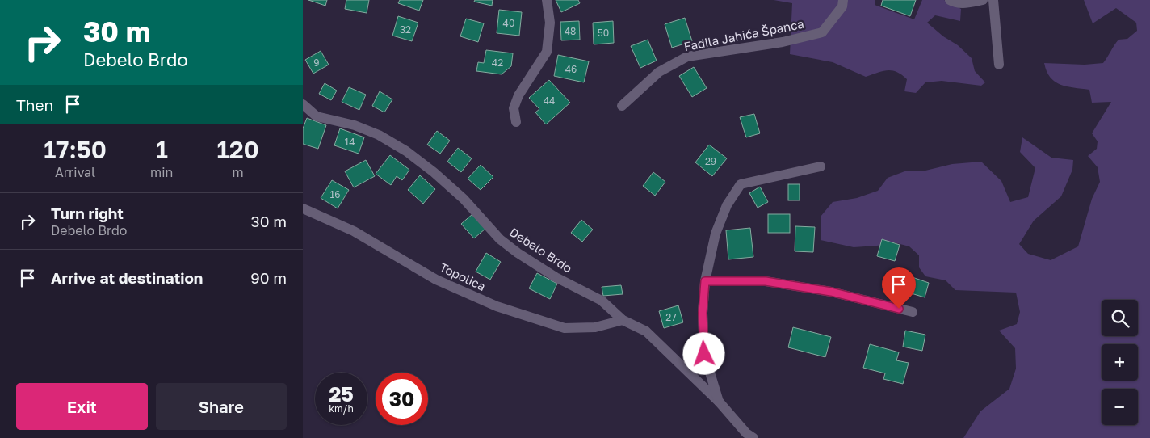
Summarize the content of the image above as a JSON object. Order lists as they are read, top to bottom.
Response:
{
  "streets": {
    "street": ["Fadila Jahića Španca", "Debelo Brdo", "Topolica"]
  },
  "crossings": [
    ["Debelo Brdo", "Topolica"]
  ],
  "house_numbers": [
    "40",
    "32",
    "48",
    "50",
    "9",
    "42",
    "46",
    "44",
    "14",
    "29",
    "16",
    "27"
  ],
  "page": {
    "turn": ["30 m", "Debelo Brdo"],
    "then": "Then",
    "eta": [
      "17:50",
      "Arrival",
      "1",
      "min",
      "120",
      "m"
    ],
    "list": [
      {
        "name": "Turn right",
        "note": "Debelo Brdo",
        "value": "30 m"
      },
      {
        "name": "Arrive at destination",
        "value": "90 m"
      }
    ],
    "map_buttons": ["+", "−"],
    "speed": "25 km/h",
    "limit": "30",
    "buttons": ["Exit", "Share"]
  }
}
